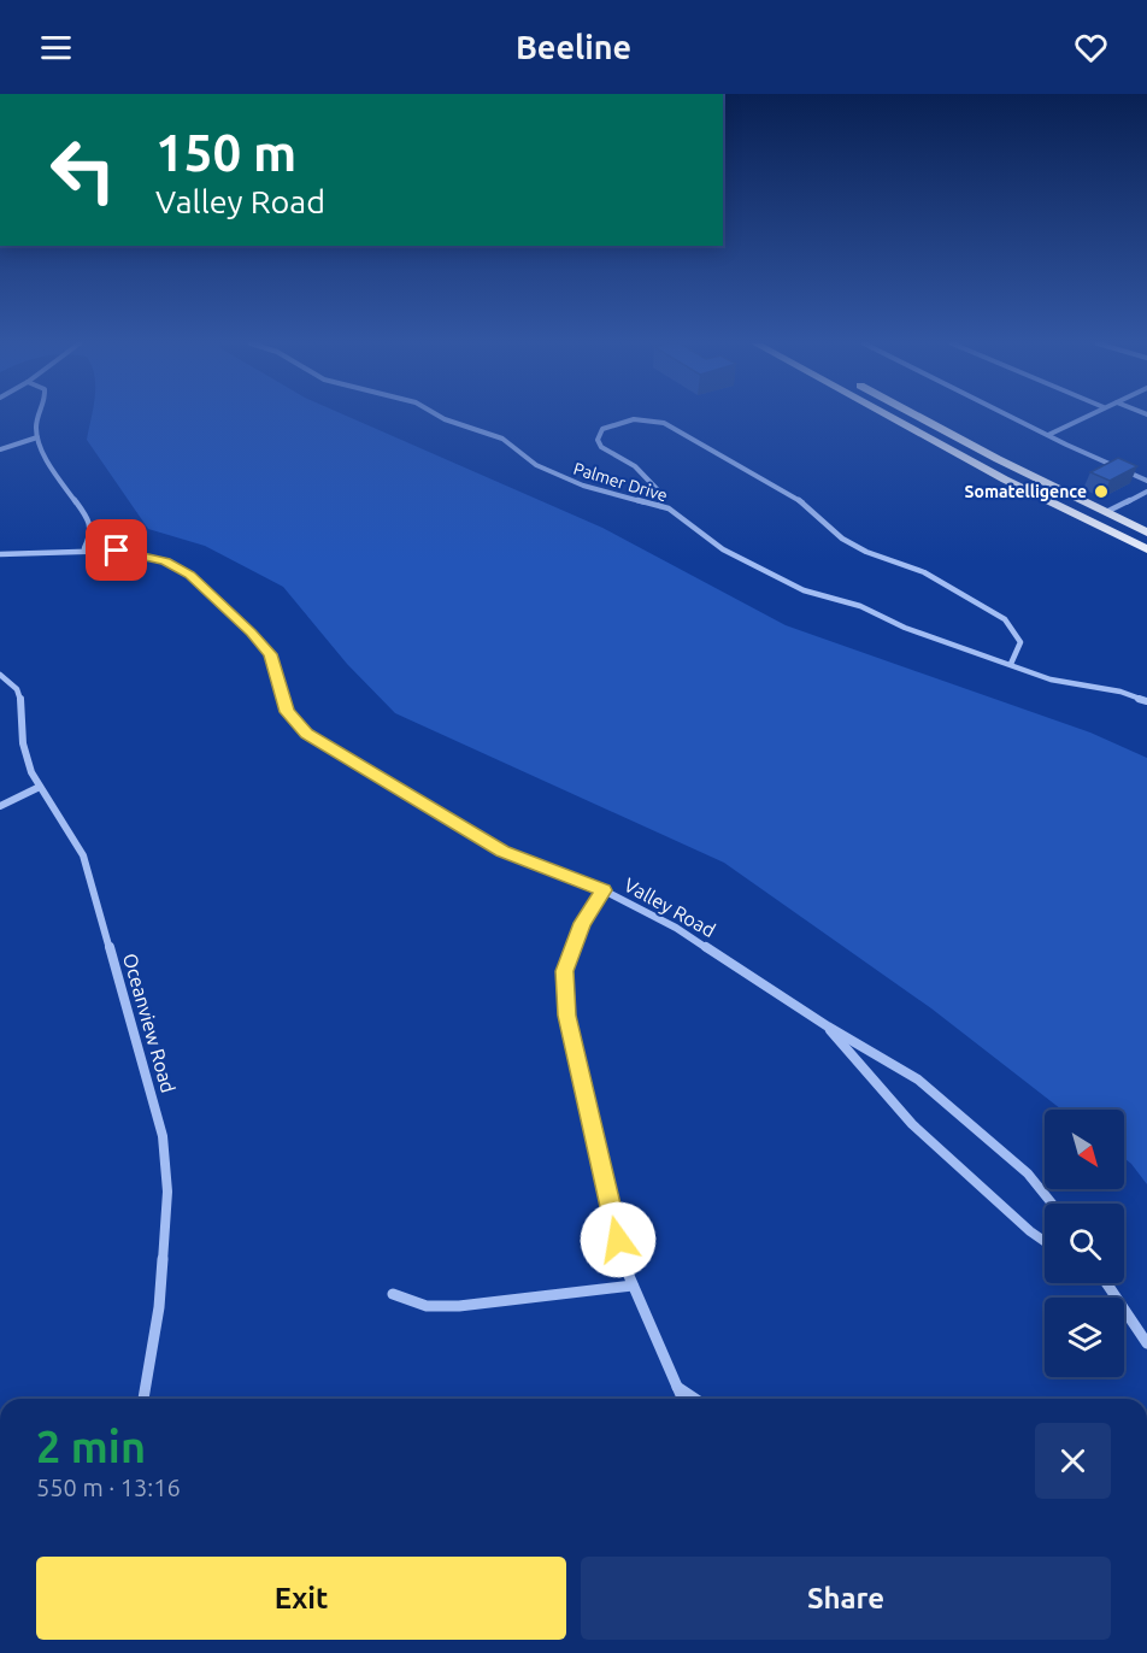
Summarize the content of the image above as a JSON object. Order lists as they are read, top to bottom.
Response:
{
  "streets": {
    "street": ["Palmer Drive", "Valley Road", "Oceanview Road"]
  },
  "places": ["Somatelligence"],
  "north": "bottom right",
  "page": {
    "header": "Beeline",
    "turn": ["150 m", "Valley Road"],
    "heading": ["2 min", "550 m · 13:16"],
    "buttons": ["Exit", "Share"]
  }
}
